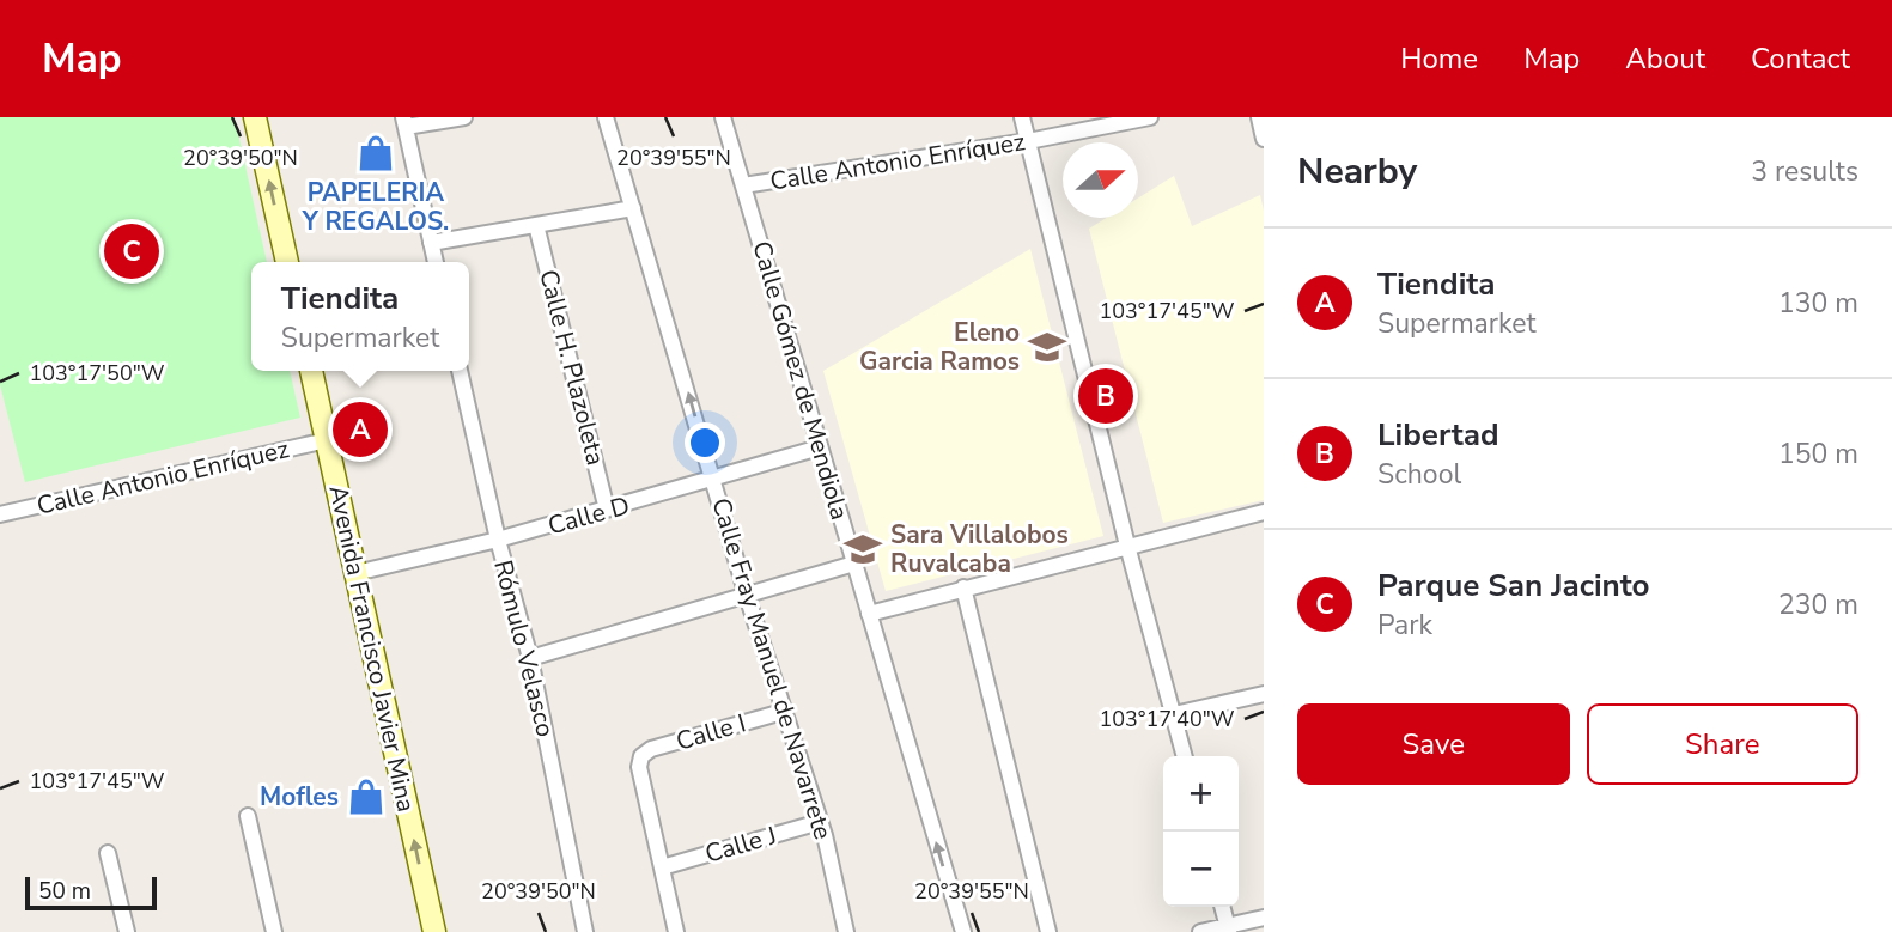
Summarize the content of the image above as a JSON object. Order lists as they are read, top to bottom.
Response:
{
  "streets": {
    "main road": ["Avenida Francisco Javier Mina"],
    "street": [
      "Calle Antonio Enríquez",
      "Calle H. Plazoleta",
      "Calle Gómez de Mendiola",
      "Calle D",
      "Rómulo Velasco",
      "Calle Fray Manuel de Navarrete",
      "Calle I",
      "Calle J"
    ]
  },
  "crossings": [
    ["Calle Antonio Enríquez", "Calle Gómez de Mendiola"],
    ["Calle Antonio Enríquez", "Avenida Francisco Javier Mina"],
    ["Calle H. Plazoleta", "Calle D"],
    ["Calle Gómez de Mendiola", "Calle D"],
    ["Calle D", "Avenida Francisco Javier Mina"],
    ["Calle D", "Rómulo Velasco"],
    ["Calle D", "Calle Fray Manuel de Navarrete"],
    ["Calle Fray Manuel de Navarrete", "Calle I"],
    ["Calle Fray Manuel de Navarrete", "Calle J"],
    ["Calle I", "Calle J"]
  ],
  "one_way": ["Avenida Francisco Javier Mina"],
  "places": {
    "shop": ["PAPELERIA Y REGALOS.", "Mofles"],
    "school or university": ["Eleno Garcia Ramos", "Sara Villalobos Ruvalcaba"]
  },
  "scale_bar": "50 m",
  "north": "right",
  "page": {
    "header": "Map",
    "nav": [
      "Home",
      "Map",
      "About",
      "Contact"
    ],
    "heading": ["Nearby", "3 results"],
    "pins": ["C", "B", "A"],
    "list": [
      {
        "mark": "A",
        "name": "Tiendita",
        "note": "Supermarket",
        "value": "130 m"
      },
      {
        "mark": "B",
        "name": "Libertad",
        "note": "School",
        "value": "150 m"
      },
      {
        "mark": "C",
        "name": "Parque San Jacinto",
        "note": "Park",
        "value": "230 m"
      }
    ],
    "popup": ["Tiendita", "Supermarket"],
    "buttons": ["Save", "Share"],
    "map_buttons": ["+", "−"],
    "scale": "50 m"
  },
  "coordinates": [
    "20°39'50\"N",
    "20°39'55\"N",
    "103°17'45\"W",
    "103°17'50\"W",
    "103°17'40\"W"
  ]
}
